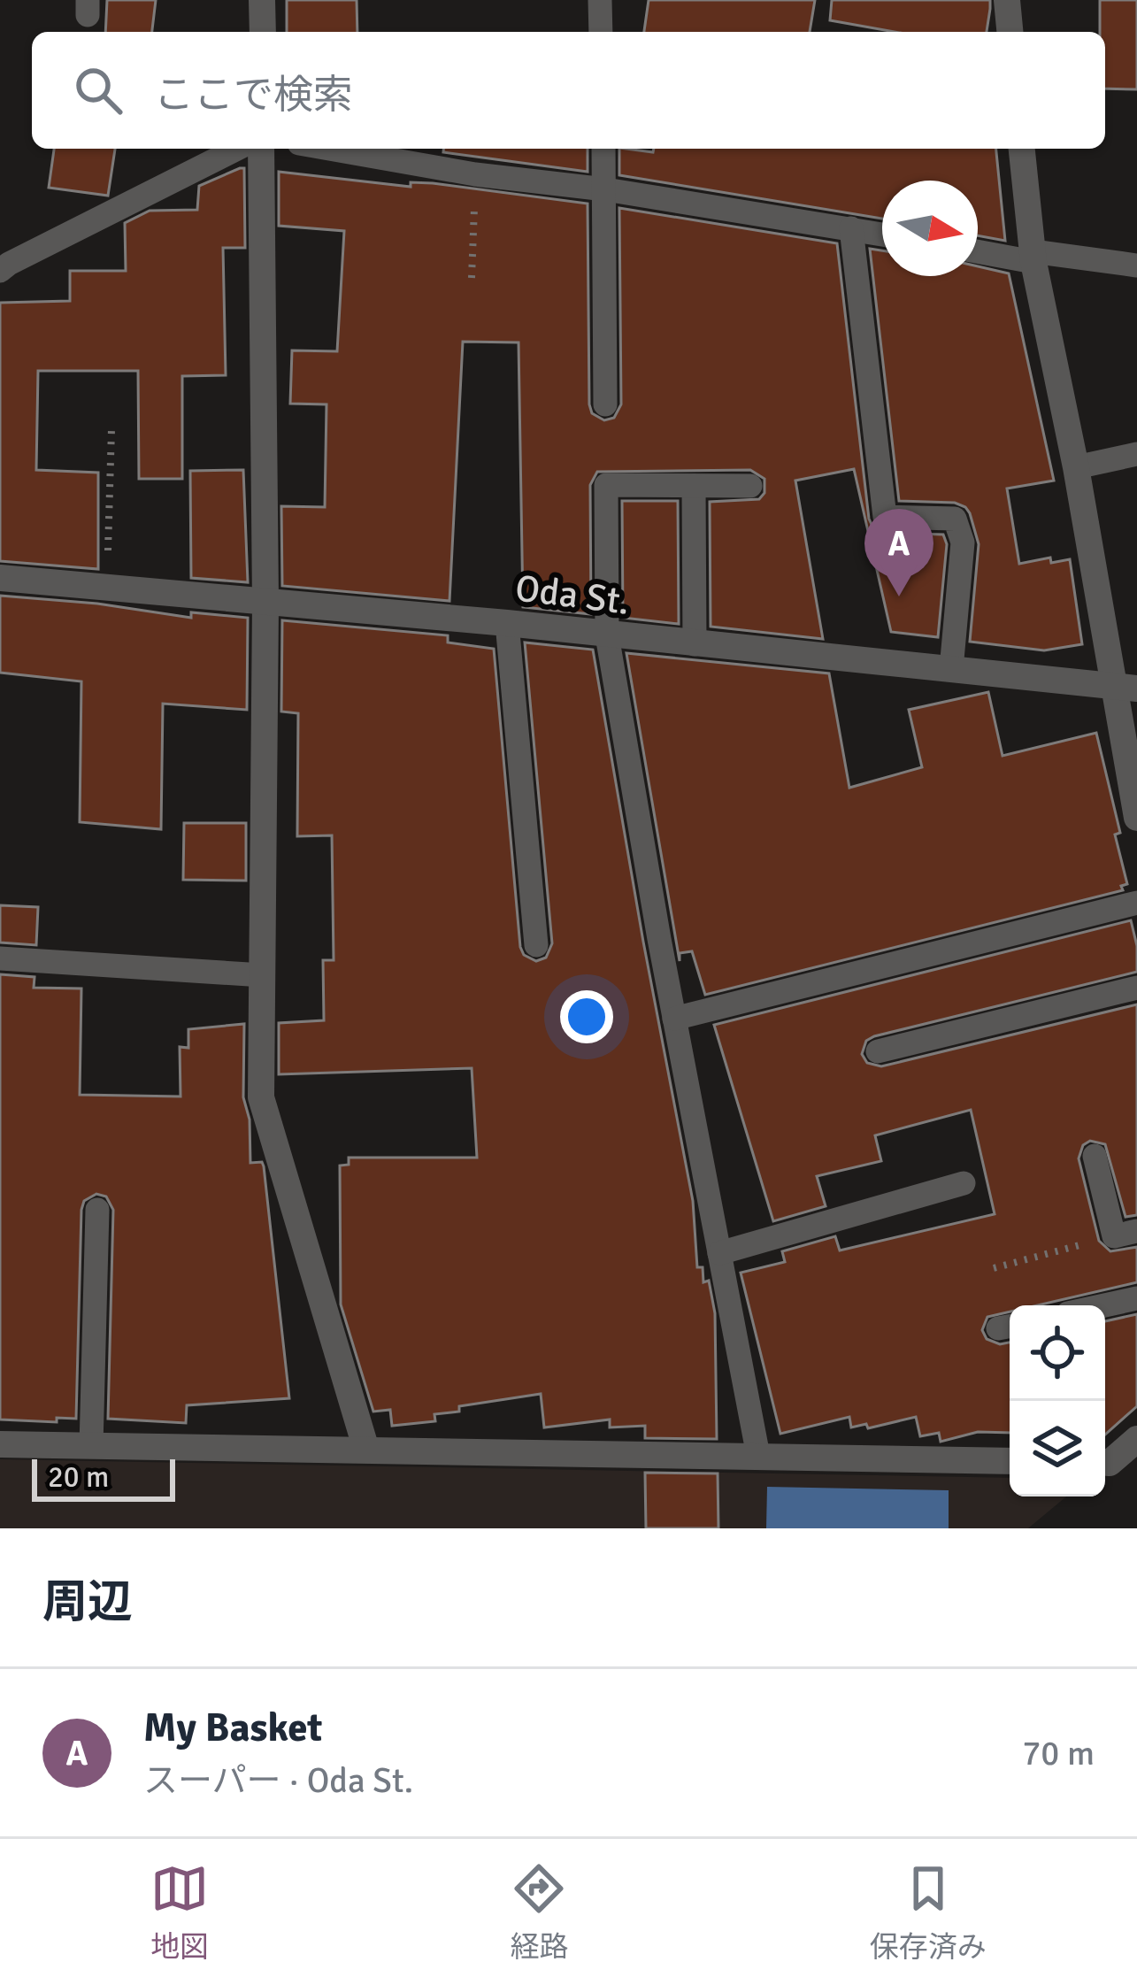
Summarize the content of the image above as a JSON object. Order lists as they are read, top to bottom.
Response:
{
  "streets": {
    "street": ["Oda St."]
  },
  "scale_bar": "20 m",
  "north": "right",
  "page": {
    "search": "ここで検索",
    "pins": "A",
    "scale": "20 m",
    "heading": "周辺",
    "list": [
      {
        "mark": "A",
        "name": "My Basket",
        "note": "スーパー · Oda St.",
        "value": "70 m"
      }
    ],
    "nav": ["地図", "経路", "保存済み"]
  }
}
